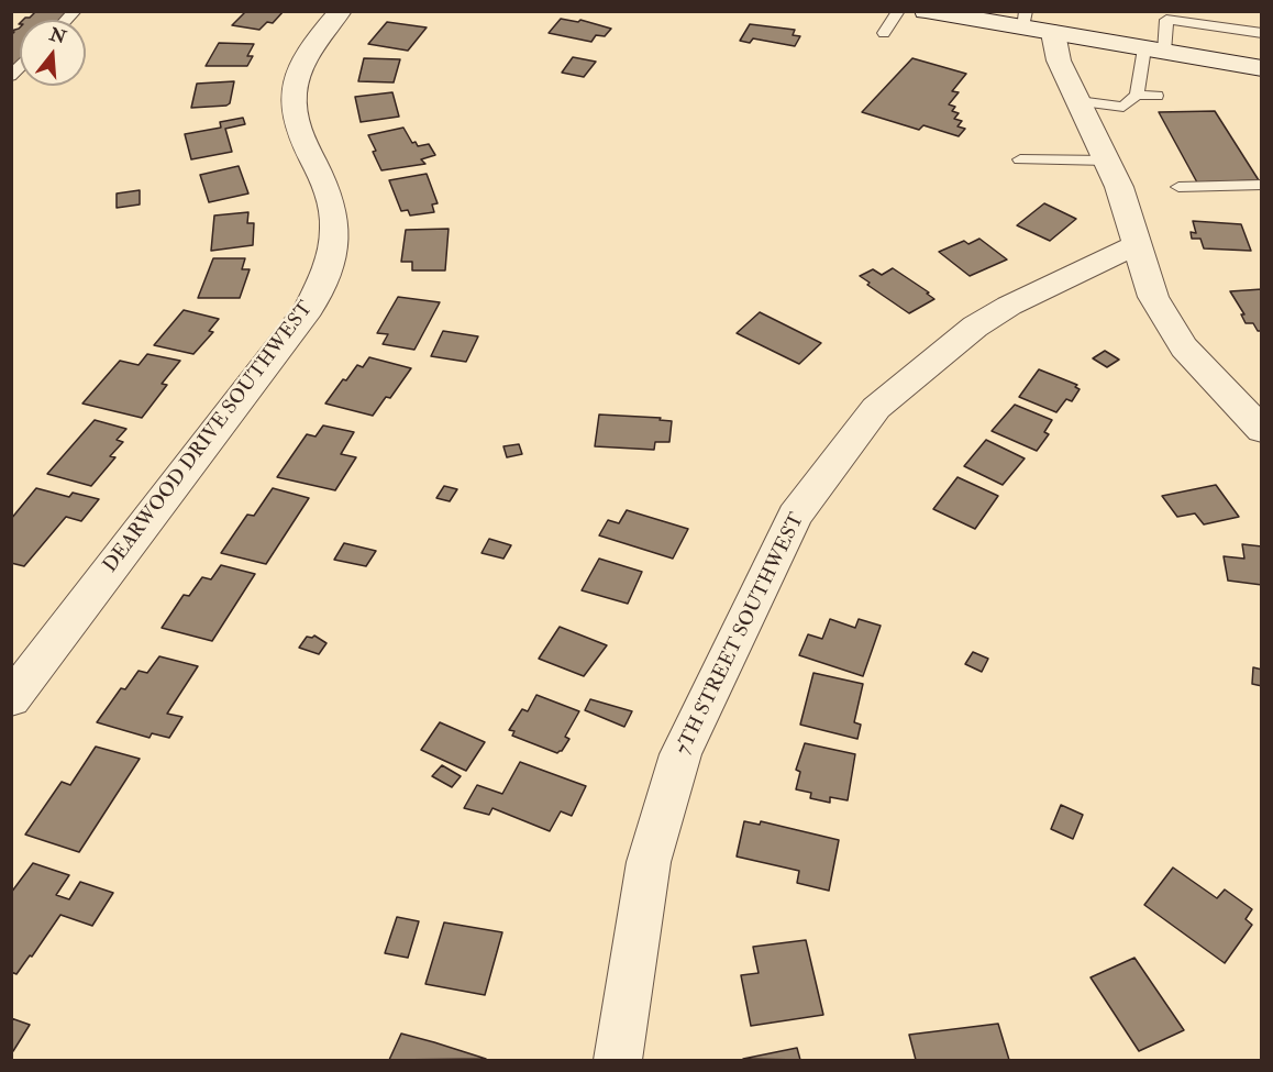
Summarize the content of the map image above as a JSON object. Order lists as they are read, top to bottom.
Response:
{
  "streets": {
    "street": ["DEARWOOD DRIVE SOUTHWEST", "7TH STREET SOUTHWEST"]
  },
  "north": "top"
}
